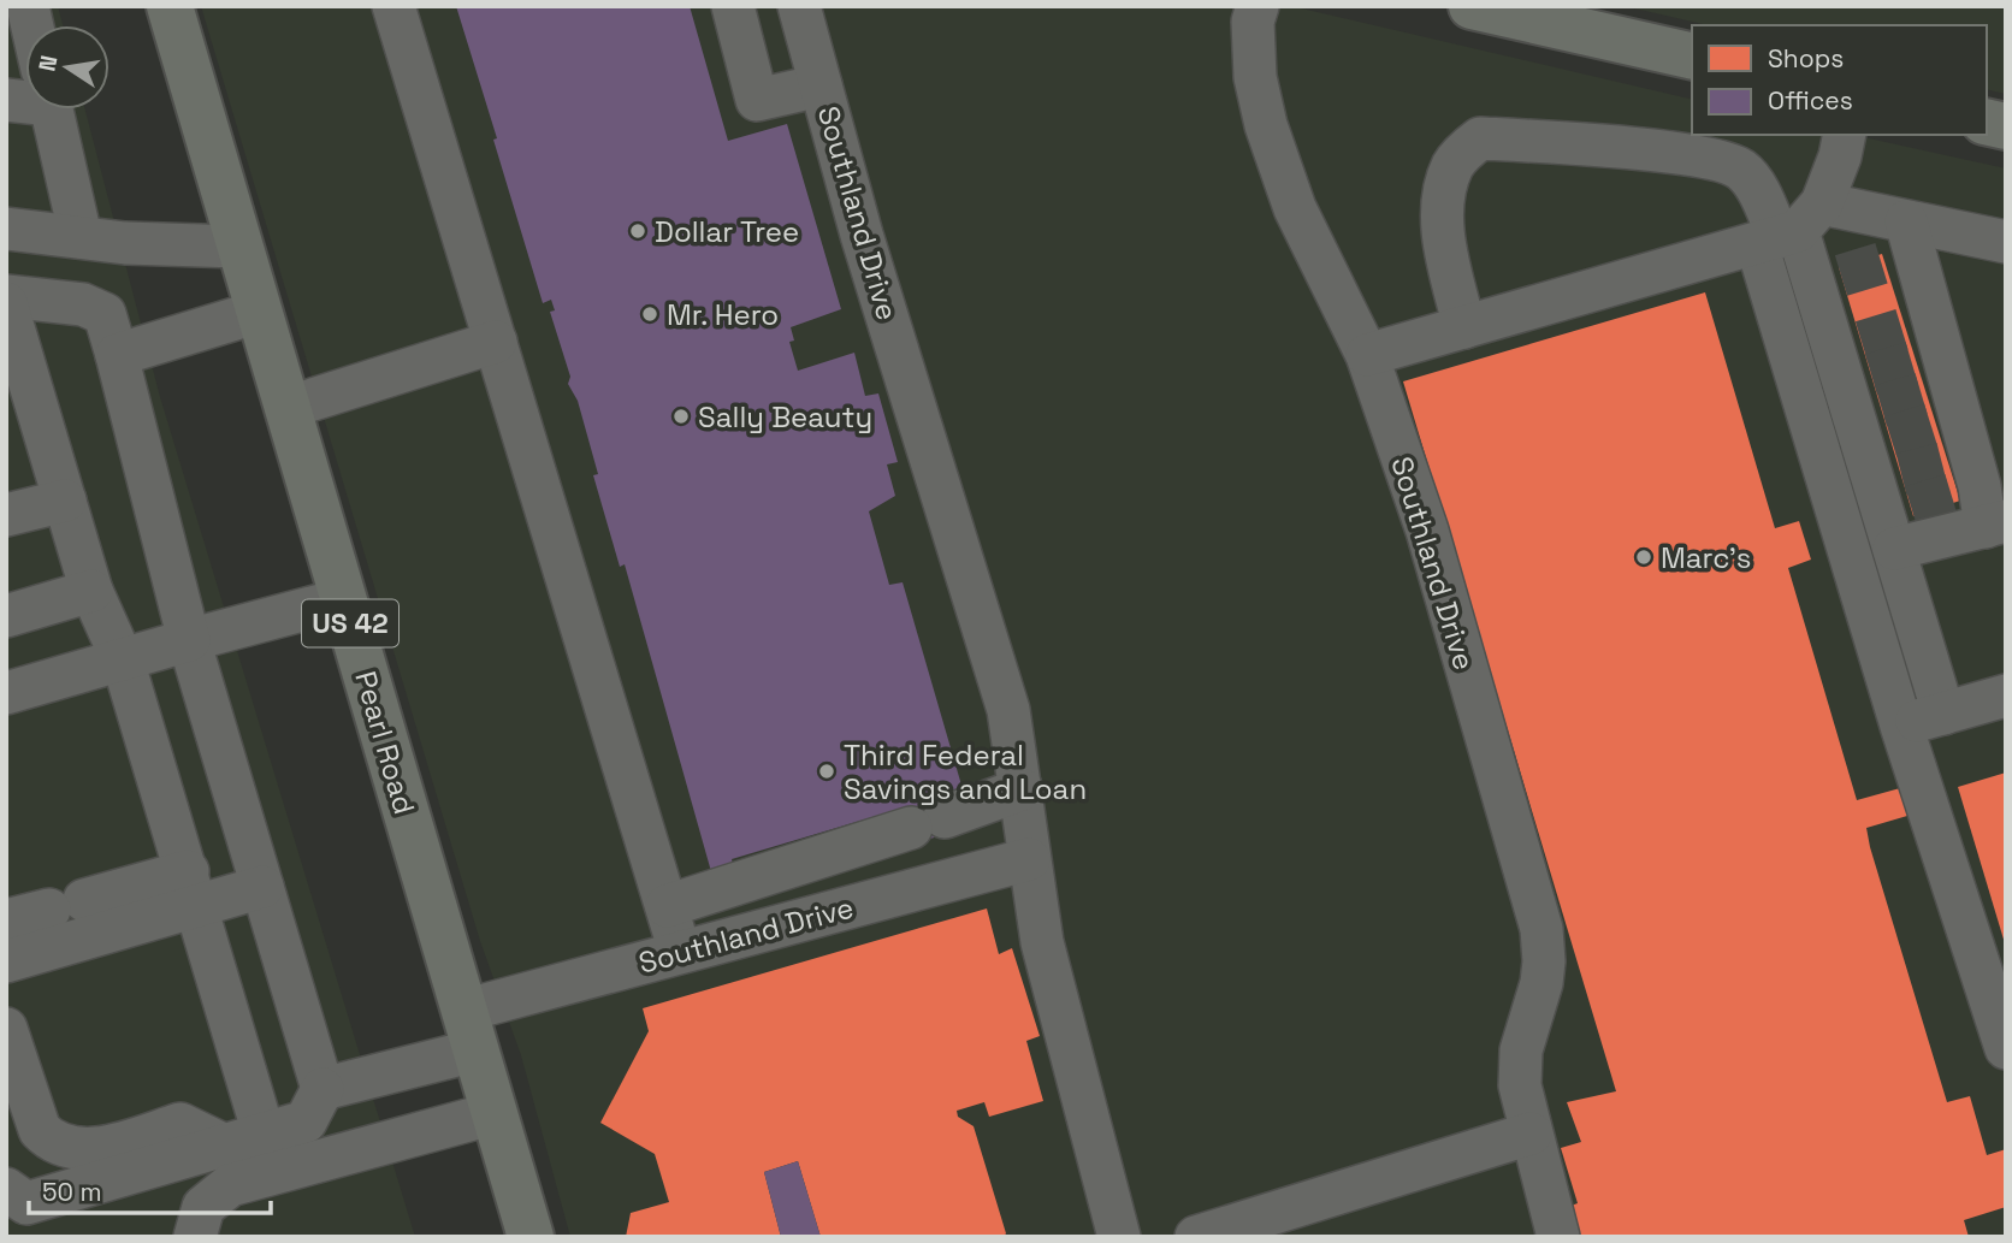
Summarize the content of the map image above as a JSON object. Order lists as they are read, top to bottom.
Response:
{
  "streets": {
    "main road": ["US 42", "Pearl Road"],
    "street": ["Southland Drive"]
  },
  "crossings": [
    ["Southland Drive", "Pearl Road"]
  ],
  "places": [
    "Dollar Tree",
    "Mr. Hero",
    "Sally Beauty",
    "Marc's",
    "Third Federal Savings and Loan"
  ],
  "legend": ["Shops", "Offices"],
  "scale_bar": "50 m",
  "north": "left"
}
